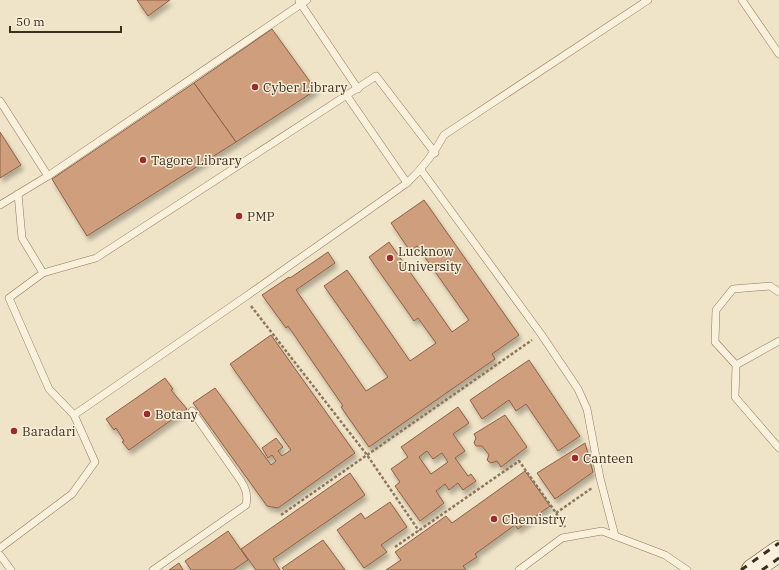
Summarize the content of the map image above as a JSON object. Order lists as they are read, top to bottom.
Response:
{
  "places": [
    "Cyber Library",
    "Tagore Library",
    "PMP",
    "Lucknow University",
    "Botany",
    "Baradari",
    "Canteen",
    "Chemistry"
  ],
  "scale_bar": "50 m"
}
